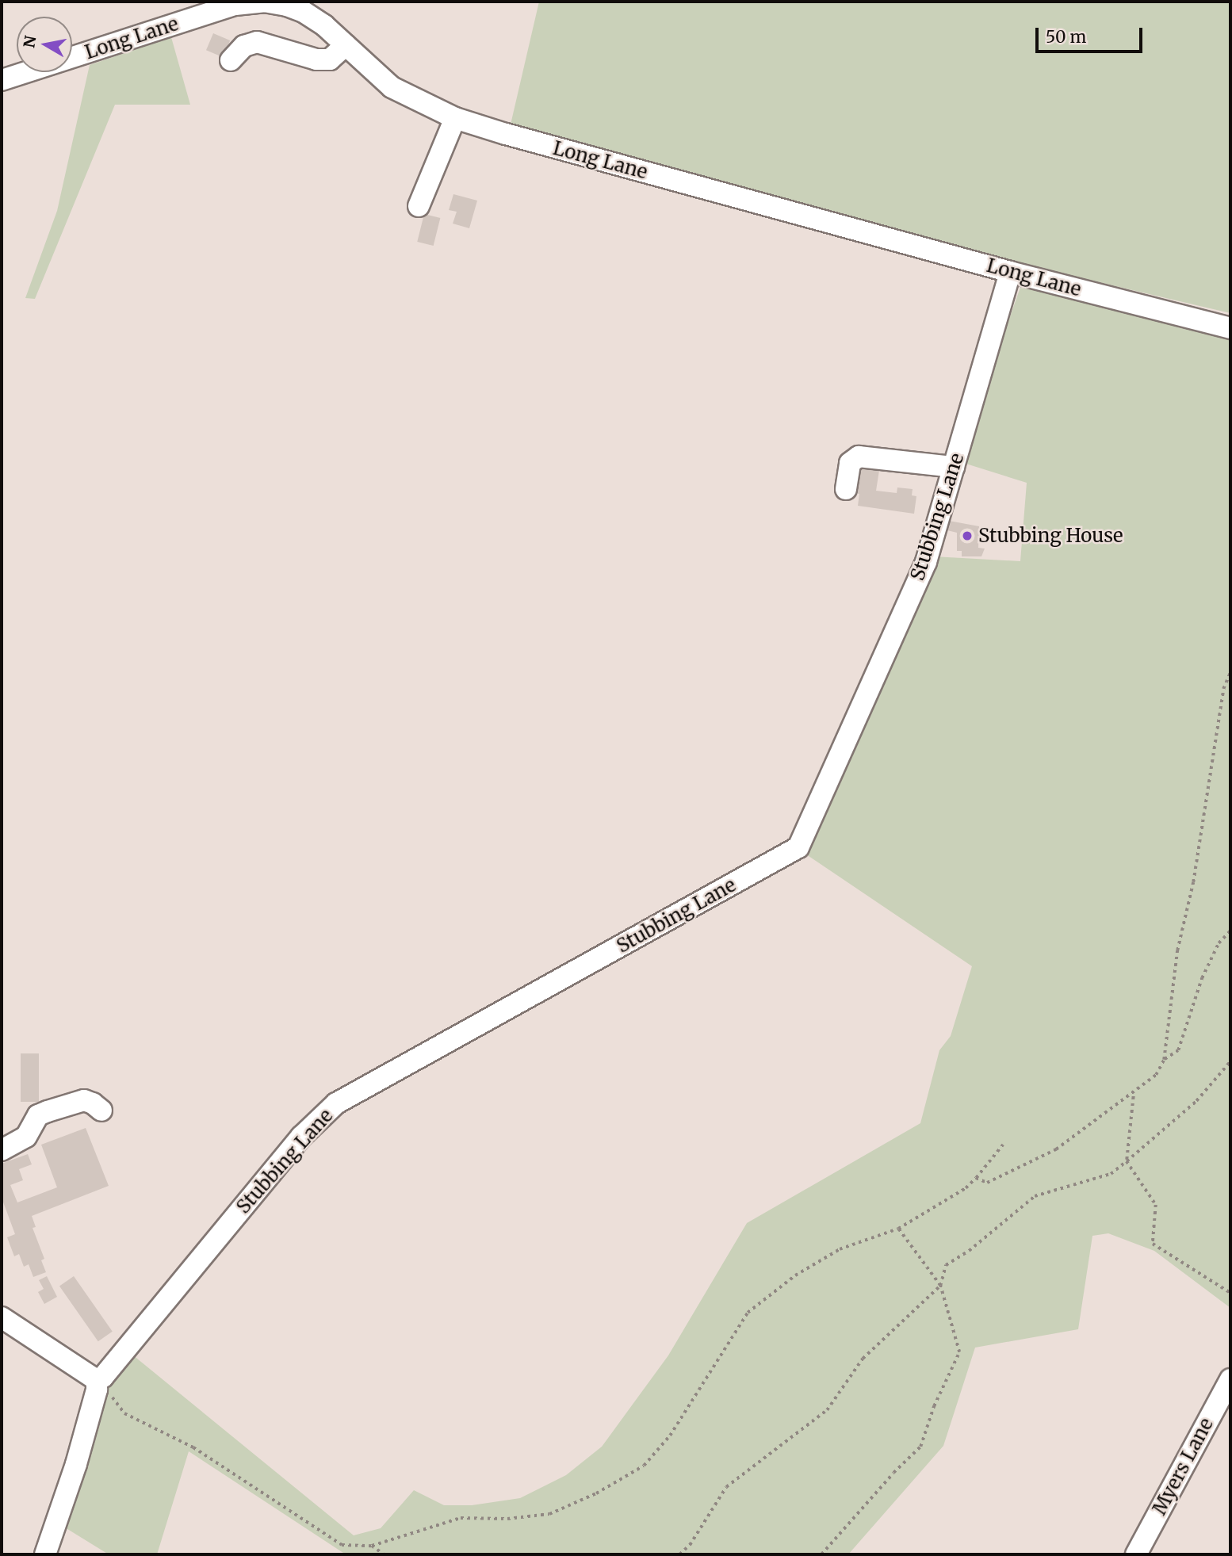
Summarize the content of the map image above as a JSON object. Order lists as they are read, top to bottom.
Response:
{
  "streets": {
    "street": ["Long Lane", "Stubbing Lane", "Myers Lane"]
  },
  "crossings": [
    ["Long Lane", "Stubbing Lane"]
  ],
  "places": ["Stubbing House"],
  "scale_bar": "50 m",
  "north": "left"
}
